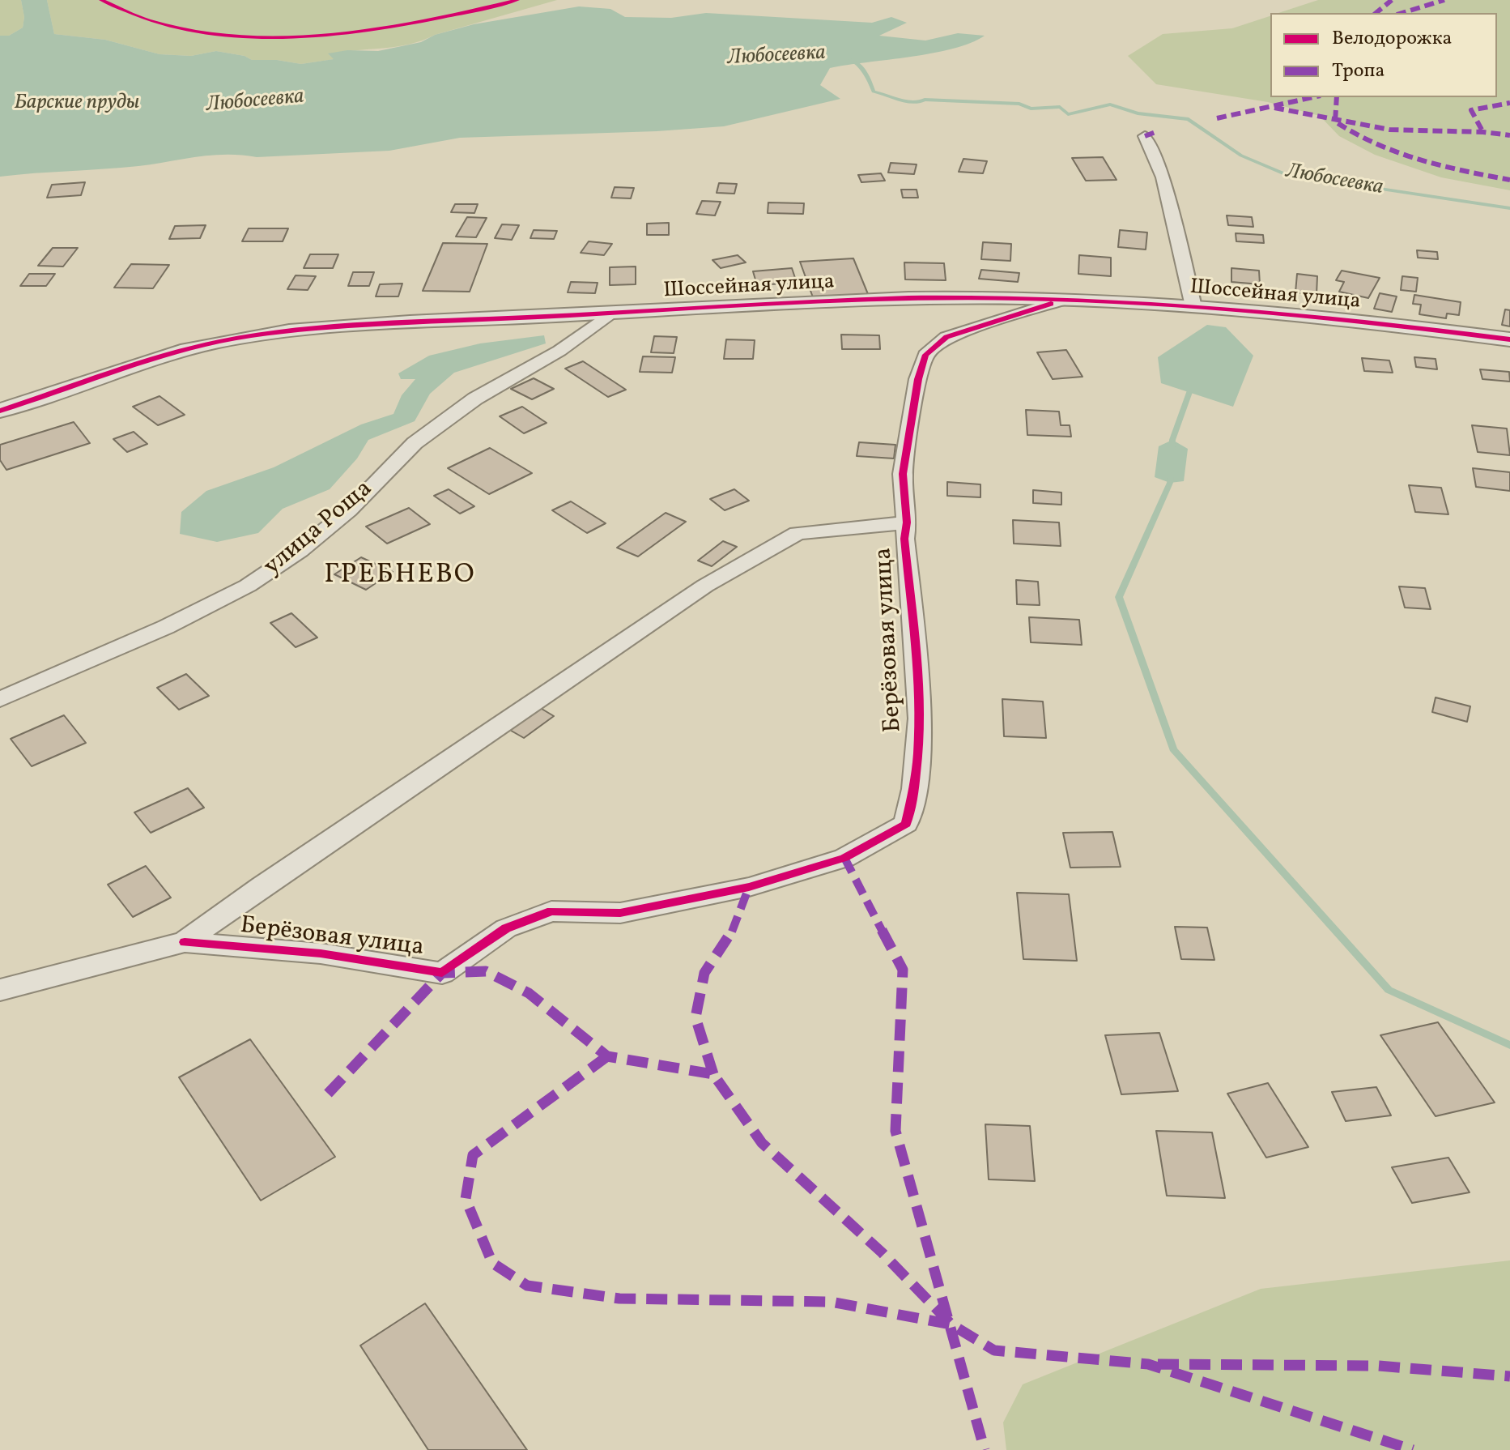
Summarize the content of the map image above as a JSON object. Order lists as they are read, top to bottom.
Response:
{
  "streets": {
    "street": ["Шоссейная улица", "улица Роща", "Берёзовая улица"]
  },
  "crossings": [
    ["Шоссейная улица", "улица Роща"],
    ["Шоссейная улица", "Берёзовая улица"]
  ],
  "districts": ["ГРЕБНЕВО"],
  "water": ["Любосеевка", "Барские пруды"],
  "legend": ["Велодорожка", "Тропа"]
}
